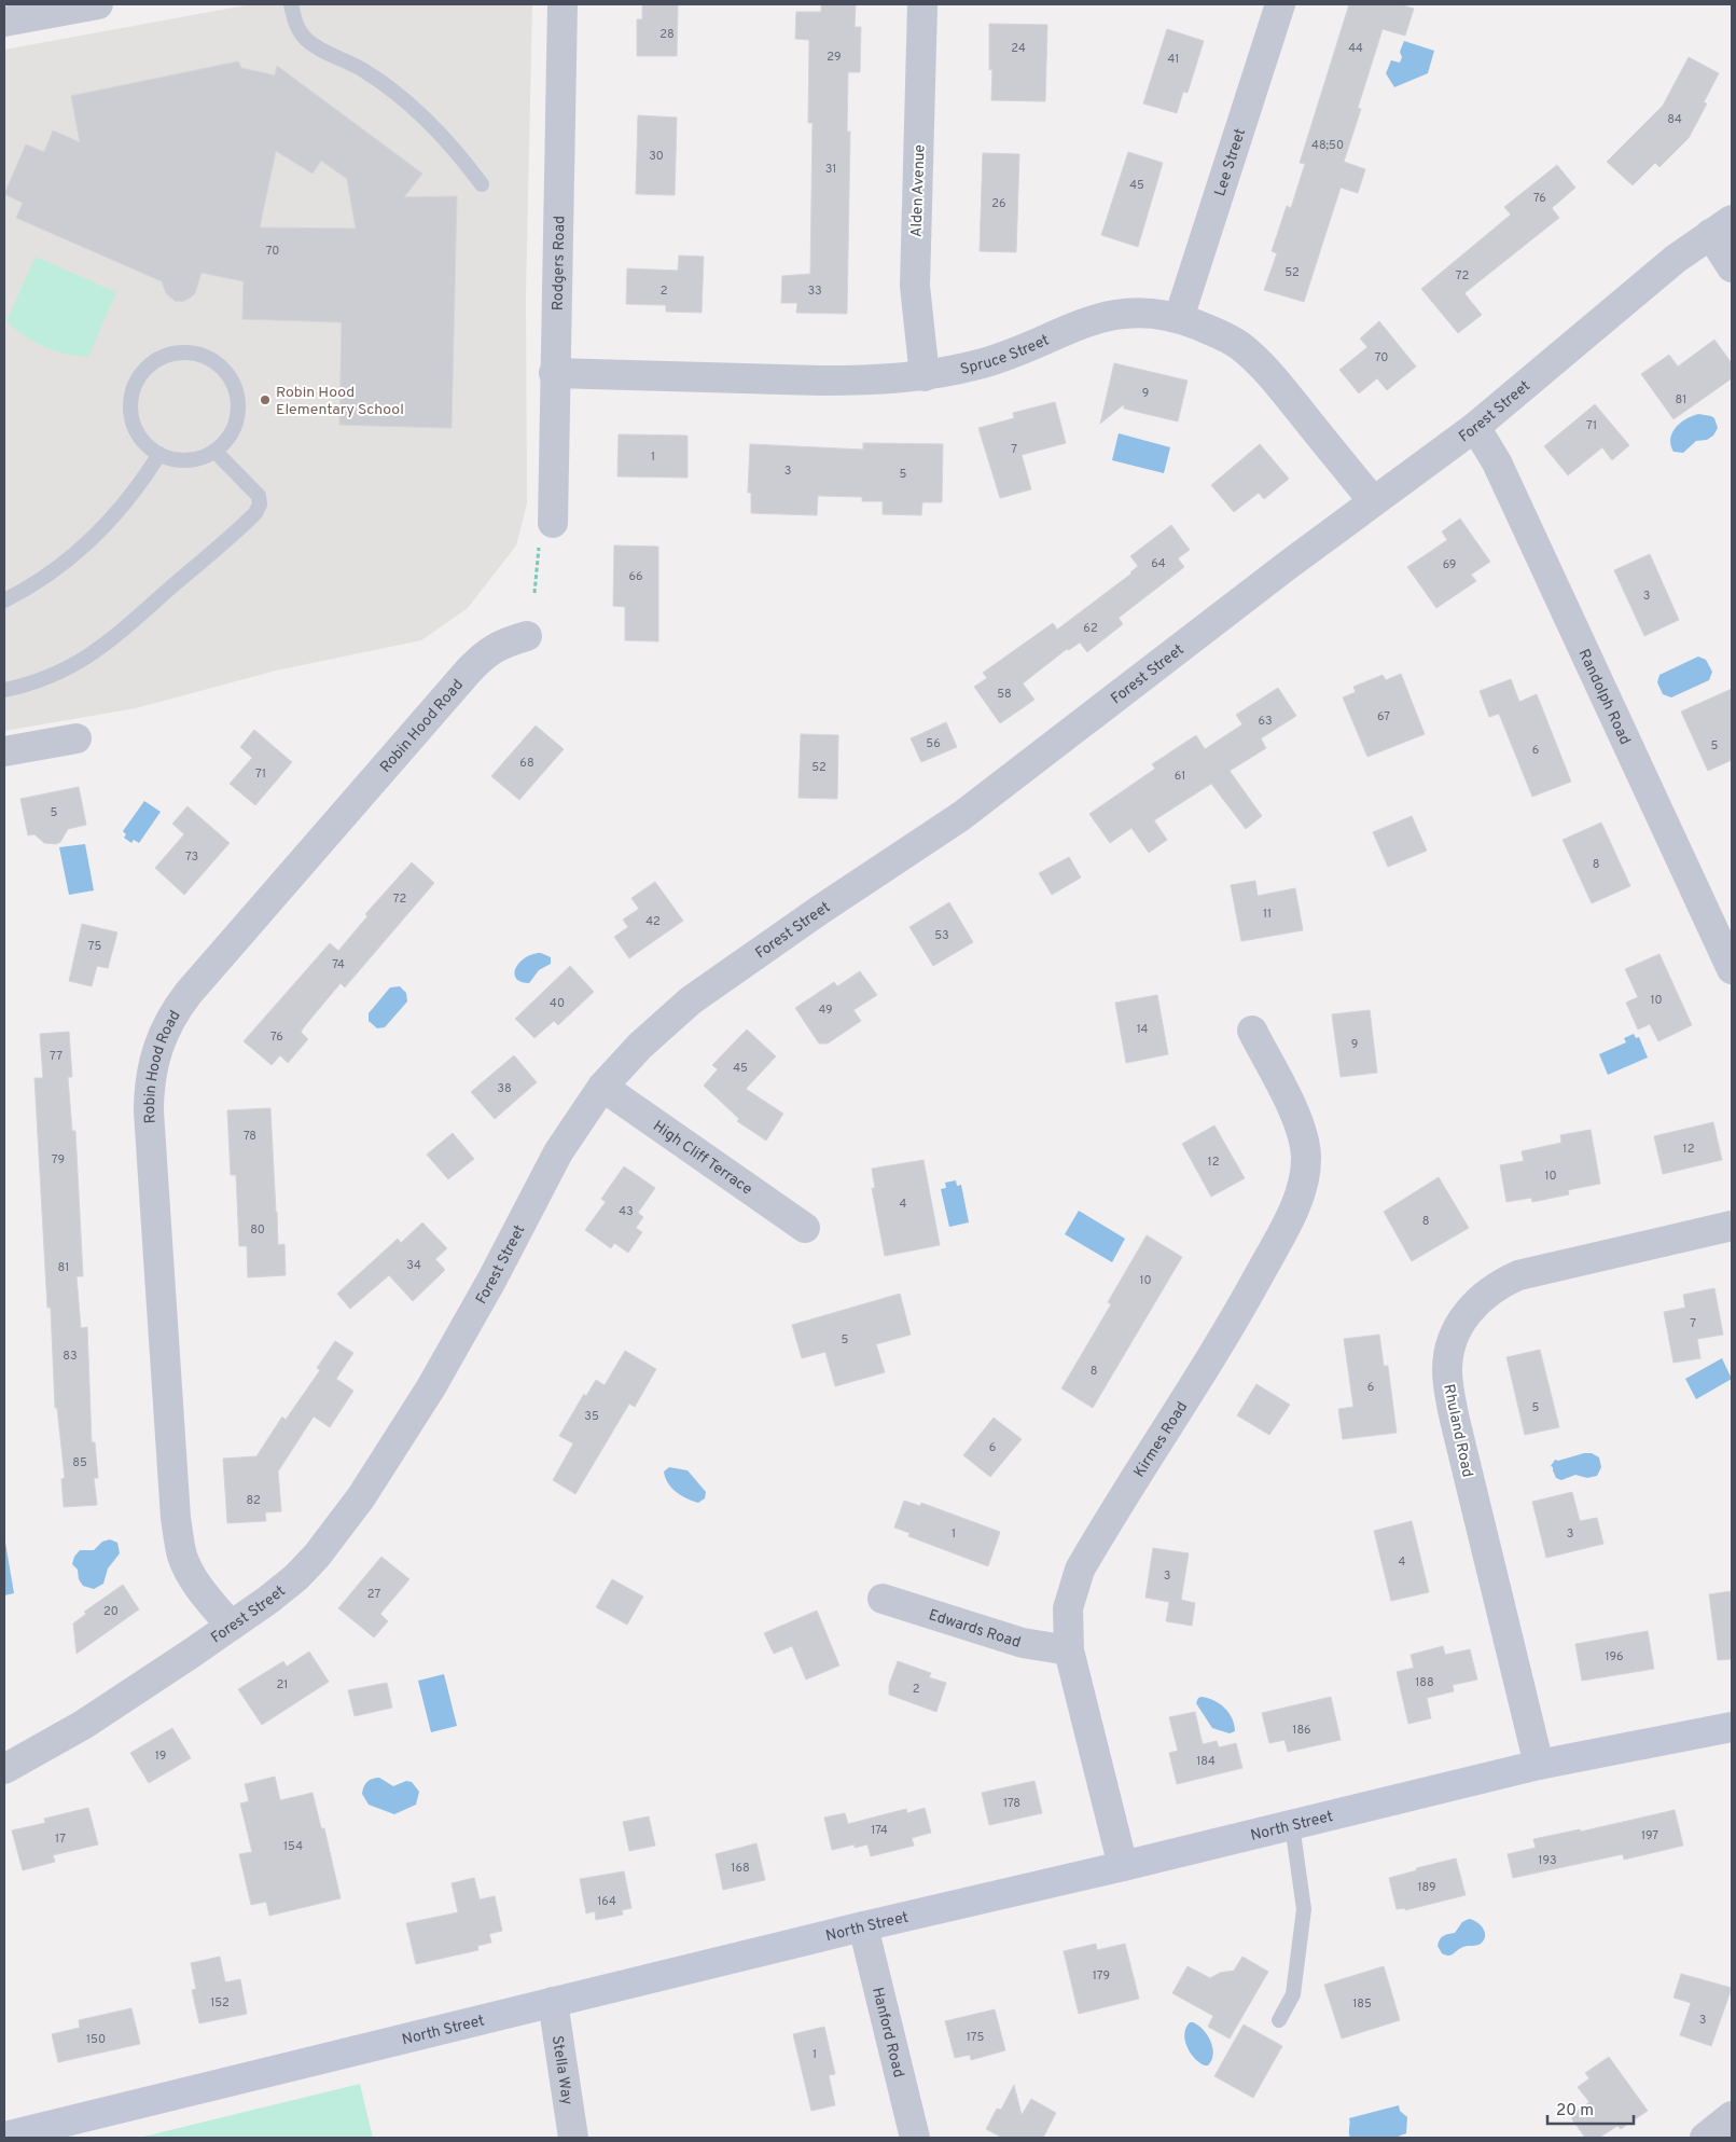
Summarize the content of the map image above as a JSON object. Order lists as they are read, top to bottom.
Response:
{
  "streets": {
    "street": [
      "Lee Street",
      "Alden Avenue",
      "Rodgers Road",
      "Spruce Street",
      "Forest Street",
      "Randolph Road",
      "Robin Hood Road",
      "High Cliff Terrace",
      "Rhuland Road",
      "Kirmes Road",
      "Edwards Road",
      "North Street",
      "Hanford Road",
      "Stella Way"
    ]
  },
  "crossings": [
    ["Lee Street", "Spruce Street"],
    ["Alden Avenue", "Spruce Street"],
    ["Rodgers Road", "Spruce Street"],
    ["Spruce Street", "Forest Street"],
    ["Forest Street", "Randolph Road"],
    ["Forest Street", "Robin Hood Road"],
    ["Forest Street", "High Cliff Terrace"],
    ["Rhuland Road", "North Street"],
    ["Kirmes Road", "Edwards Road"],
    ["Kirmes Road", "North Street"],
    ["North Street", "Hanford Road"],
    ["North Street", "Stella Way"]
  ],
  "places": ["Robin Hood Elementary School"],
  "house_numbers": [
    "28",
    "24",
    "44",
    "29",
    "41",
    "84",
    "48;50",
    "30",
    "31",
    "45",
    "76",
    "26",
    "70",
    "52",
    "72",
    "2",
    "33",
    "70",
    "9",
    "81",
    "71",
    "7",
    "1",
    "3",
    "5",
    "64",
    "69",
    "66",
    "3",
    "62",
    "58",
    "67",
    "63",
    "56",
    "5",
    "6",
    "68",
    "52",
    "71",
    "61",
    "5",
    "73",
    "8",
    "72",
    "11",
    "42",
    "53",
    "75",
    "74",
    "10",
    "40",
    "49",
    "14",
    "76",
    "9",
    "77",
    "45",
    "38",
    "78",
    "12",
    "79",
    "12",
    "10",
    "4",
    "43",
    "8",
    "80",
    "34",
    "81",
    "10",
    "7",
    "5",
    "83",
    "8",
    "6",
    "5",
    "35",
    "6",
    "85",
    "82",
    "1",
    "3",
    "4",
    "3",
    "27",
    "20",
    "196",
    "188",
    "21",
    "2",
    "186",
    "19",
    "184",
    "178",
    "174",
    "197",
    "17",
    "154",
    "193",
    "168",
    "189",
    "164",
    "179",
    "152",
    "185",
    "3",
    "175",
    "150",
    "1"
  ],
  "scale_bar": "20 m"
}
